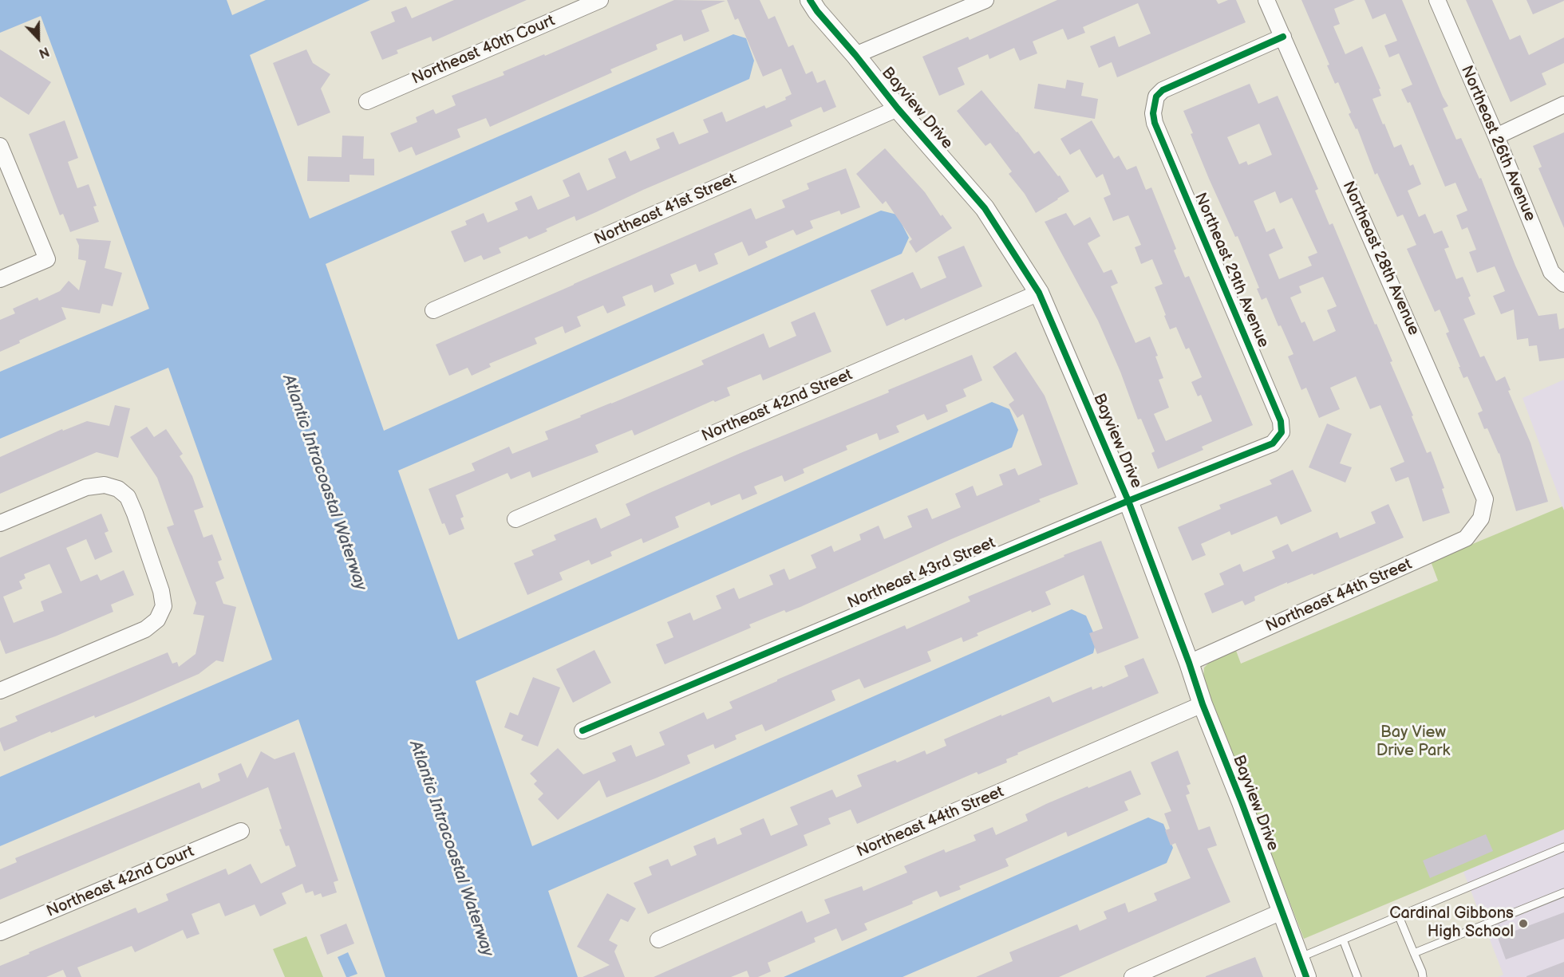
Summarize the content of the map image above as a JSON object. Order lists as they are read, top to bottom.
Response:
{
  "streets": {
    "street": [
      "Northeast 40th Court",
      "Bayview Drive",
      "Northeast 26th Avenue",
      "Northeast 41st Street",
      "Northeast 28th Avenue",
      "Northeast 29th Avenue",
      "Northeast 42nd Street",
      "Northeast 43rd Street",
      "Northeast 44th Street",
      "Northeast 42nd Court"
    ]
  },
  "crossings": [
    ["Bayview Drive", "Northeast 41st Street"],
    ["Bayview Drive", "Northeast 42nd Street"],
    ["Bayview Drive", "Northeast 43rd Street"],
    ["Bayview Drive", "Northeast 44th Street"],
    ["Northeast 28th Avenue", "Northeast 29th Avenue"],
    ["Northeast 28th Avenue", "Northeast 44th Street"],
    ["Northeast 29th Avenue", "Northeast 43rd Street"]
  ],
  "water": ["Atlantic Intracoastal Waterway"],
  "parks": ["Bay View Drive Park"],
  "places": ["Cardinal Gibbons High School"],
  "north": "bottom"
}
